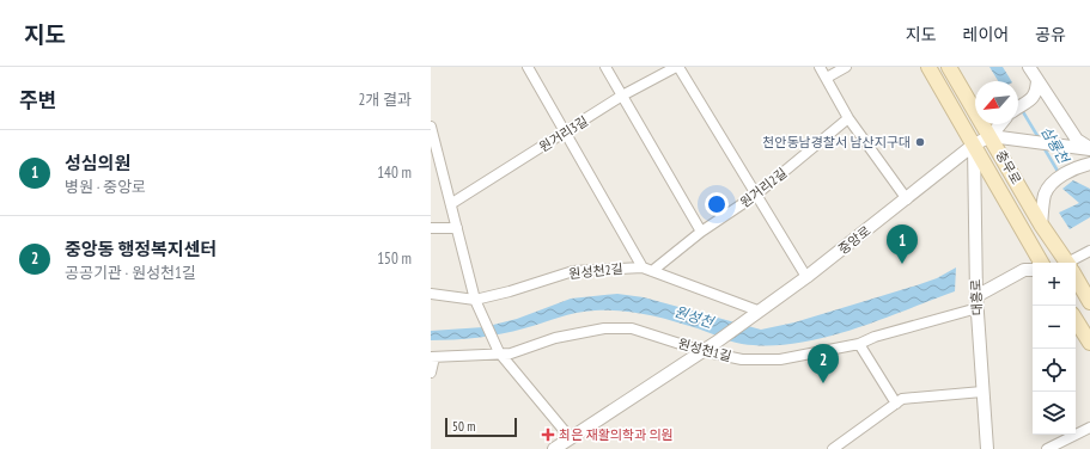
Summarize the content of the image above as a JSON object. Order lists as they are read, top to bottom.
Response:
{
  "streets": {
    "main road": ["충무로"],
    "street": [
      "원거리3길",
      "원거리2길",
      "중앙로",
      "원성천2길",
      "대흥로",
      "원성천1길"
    ]
  },
  "crossings": [
    ["충무로", "중앙로"],
    ["충무로", "대흥로"],
    ["원거리2길", "원성천2길"],
    ["중앙로", "원성천2길"],
    ["중앙로", "대흥로"],
    ["중앙로", "원성천1길"],
    ["대흥로", "원성천1길"]
  ],
  "water": ["삼룡천", "원성천"],
  "places": {
    "other": ["천안동남경찰서 남산지구대"],
    "health": ["최은 재활의학과 의원"]
  },
  "scale_bar": "50 m",
  "north": "bottom left",
  "page": {
    "header": "지도",
    "nav": ["지도", "레이어", "공유"],
    "heading": ["주변", "2개 결과"],
    "list": [
      {
        "mark": "1",
        "name": "성심의원",
        "note": "병원 · 중앙로",
        "value": "140 m"
      },
      {
        "mark": "2",
        "name": "중앙동 행정복지센터",
        "note": "공공기관 · 원성천1길",
        "value": "150 m"
      }
    ],
    "pins": ["1", "2"],
    "map_buttons": ["+", "−"],
    "scale": "50 m"
  }
}
